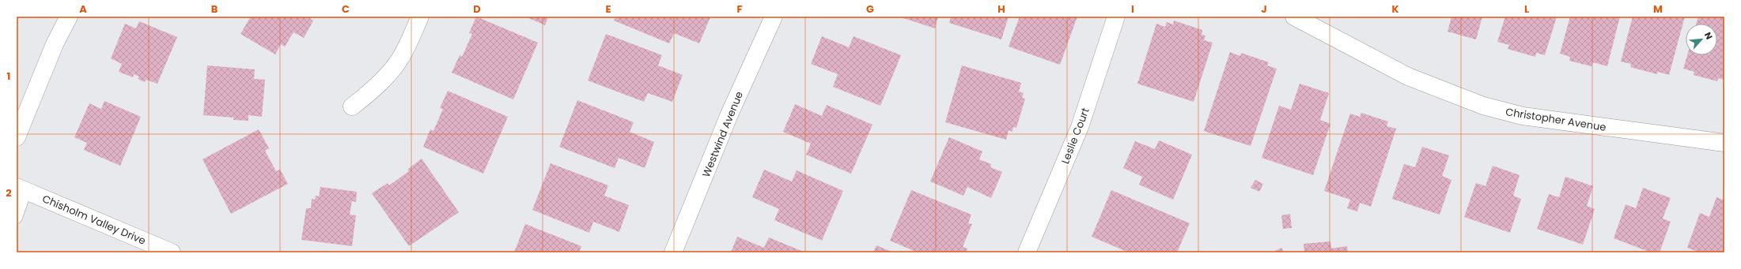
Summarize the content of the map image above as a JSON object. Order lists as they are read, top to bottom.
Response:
{
  "streets": {
    "street": [
      "Christopher Avenue",
      "Westwind Avenue",
      "Leslie Court",
      "Chisholm Valley Drive"
    ]
  },
  "north": "top right",
  "grid": {
    "columns": [
      "A",
      "B",
      "C",
      "D",
      "E",
      "F",
      "G",
      "H",
      "I",
      "J",
      "K",
      "L",
      "M"
    ],
    "rows": ["1", "2"]
  }
}
